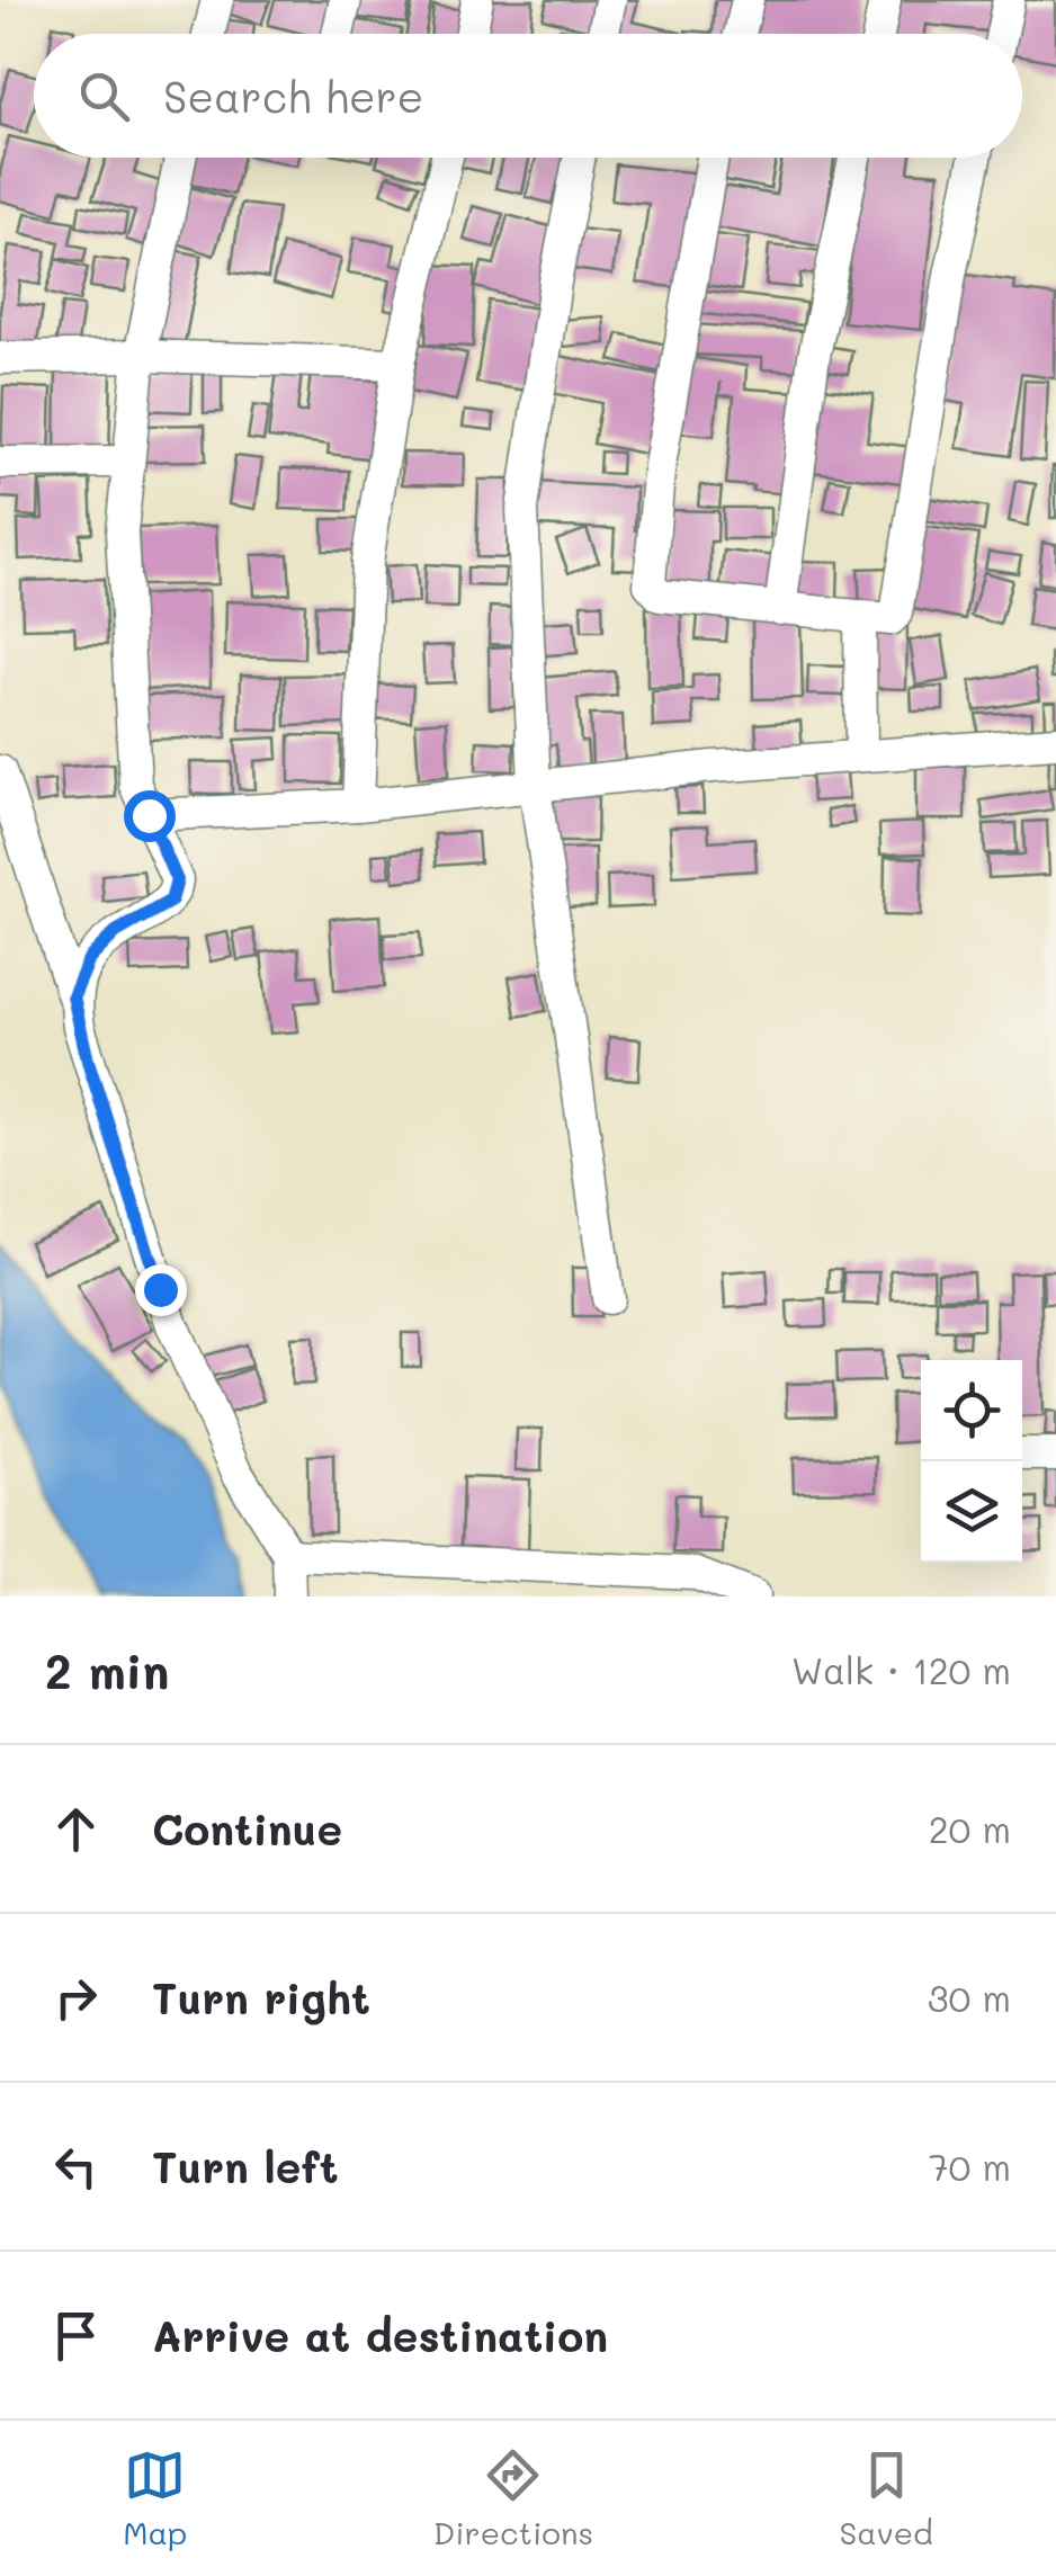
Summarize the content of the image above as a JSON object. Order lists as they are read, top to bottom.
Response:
{
  "page": {
    "search": "Search here",
    "heading": ["2 min", "Walk · 120 m"],
    "list": [
      ["Continue", "20 m"],
      ["Turn right", "30 m"],
      ["Turn left", "70 m"],
      "Arrive at destination"
    ],
    "nav": ["Map", "Directions", "Saved"]
  }
}
